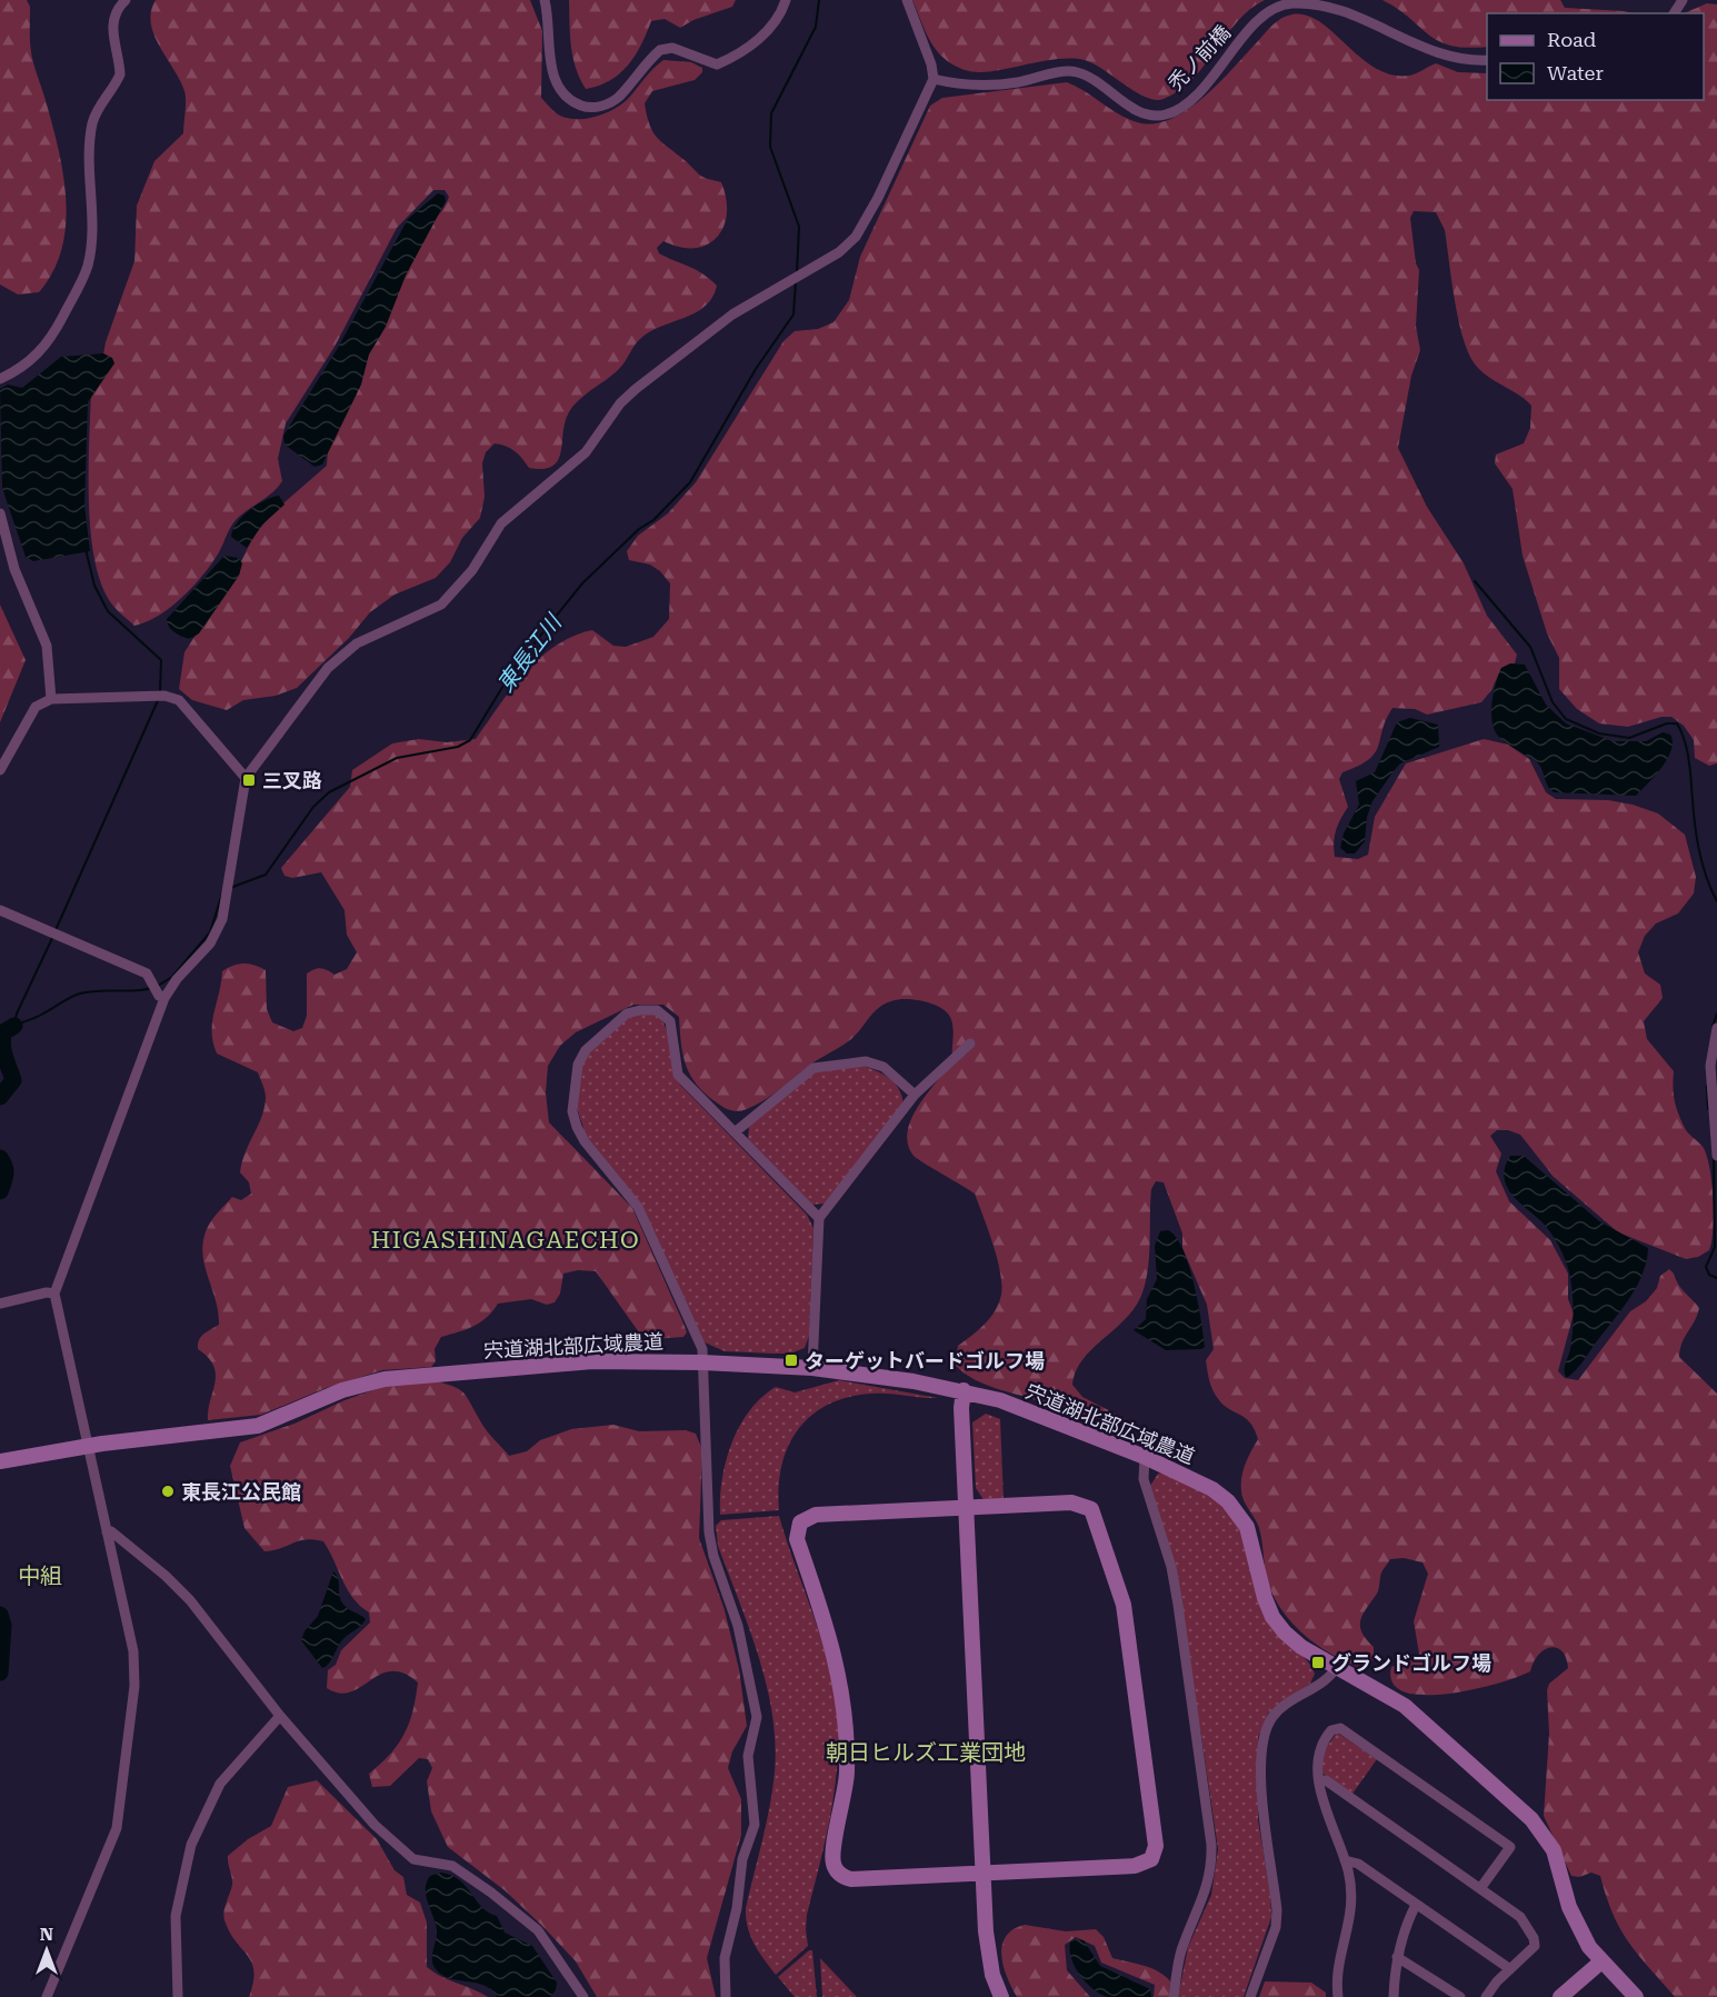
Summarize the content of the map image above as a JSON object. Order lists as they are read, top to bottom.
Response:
{
  "streets": {
    "street": ["禿ノ前橋", "宍道湖北部広域農道"]
  },
  "districts": ["HIGASHINAGAECHO", "中組", "朝日ヒルズ工業団地"],
  "water": ["東長江川"],
  "places": {
    "transit": ["三叉路", "ターゲットバードゴルフ場", "グランドゴルフ場"],
    "other": ["東長江公民館"]
  },
  "legend": ["Road", "Water"],
  "north": "top"
}
